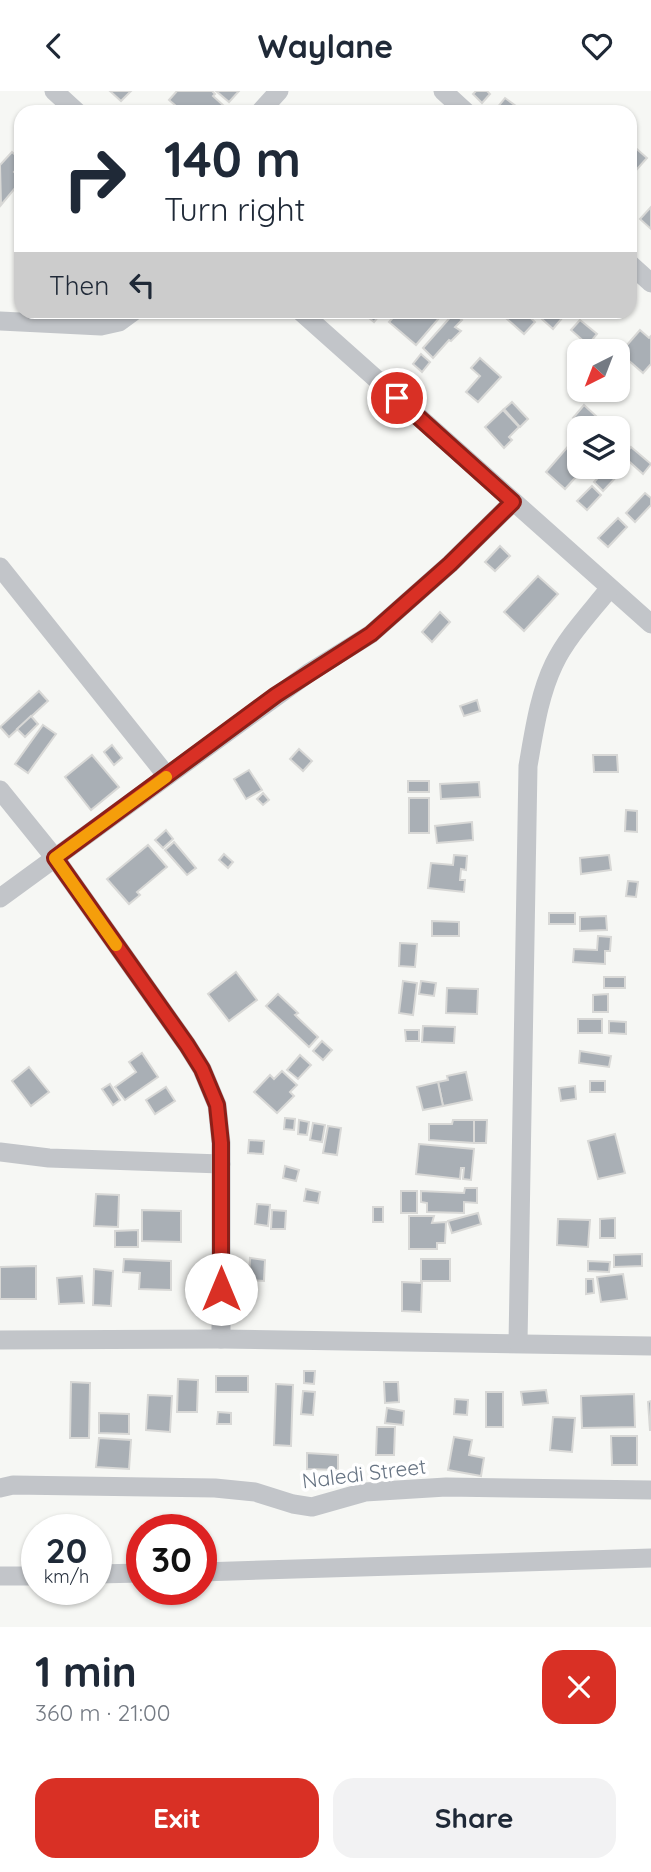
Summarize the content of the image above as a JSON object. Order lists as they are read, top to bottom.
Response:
{
  "streets": {
    "street": ["Naledi Street"]
  },
  "north": "bottom left",
  "page": {
    "header": "Waylane",
    "turn": ["140 m", "Turn right"],
    "then": "Then",
    "speed": "20 km/h",
    "limit": "30",
    "heading": ["1 min", "360 m · 21:00"],
    "buttons": ["Exit", "Share"]
  }
}
